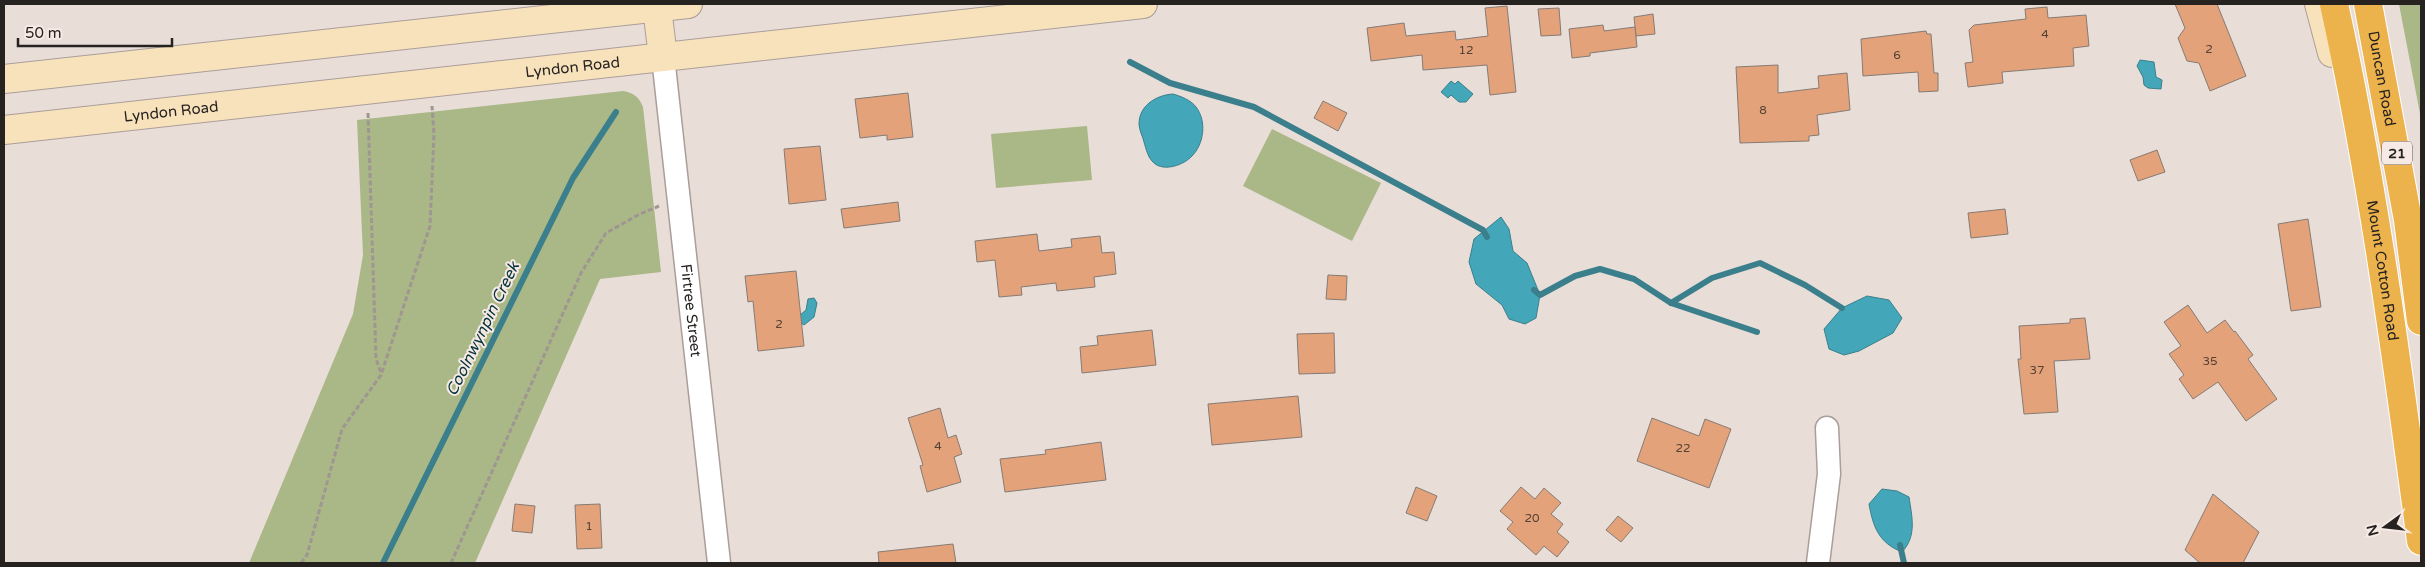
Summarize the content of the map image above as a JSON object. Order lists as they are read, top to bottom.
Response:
{
  "streets": {
    "highway": ["Duncan Road", "21", "Mount Cotton Road"],
    "main road": ["Lyndon Road"],
    "street": ["Firtree Street"]
  },
  "crossings": [
    ["Lyndon Road", "Firtree Street"]
  ],
  "water": ["Coolnwynpin Creek"],
  "house_numbers": [
    "4",
    "2",
    "12",
    "6",
    "8",
    "2",
    "35",
    "37",
    "4",
    "22",
    "20",
    "1"
  ],
  "scale_bar": "50 m",
  "north": "left"
}
